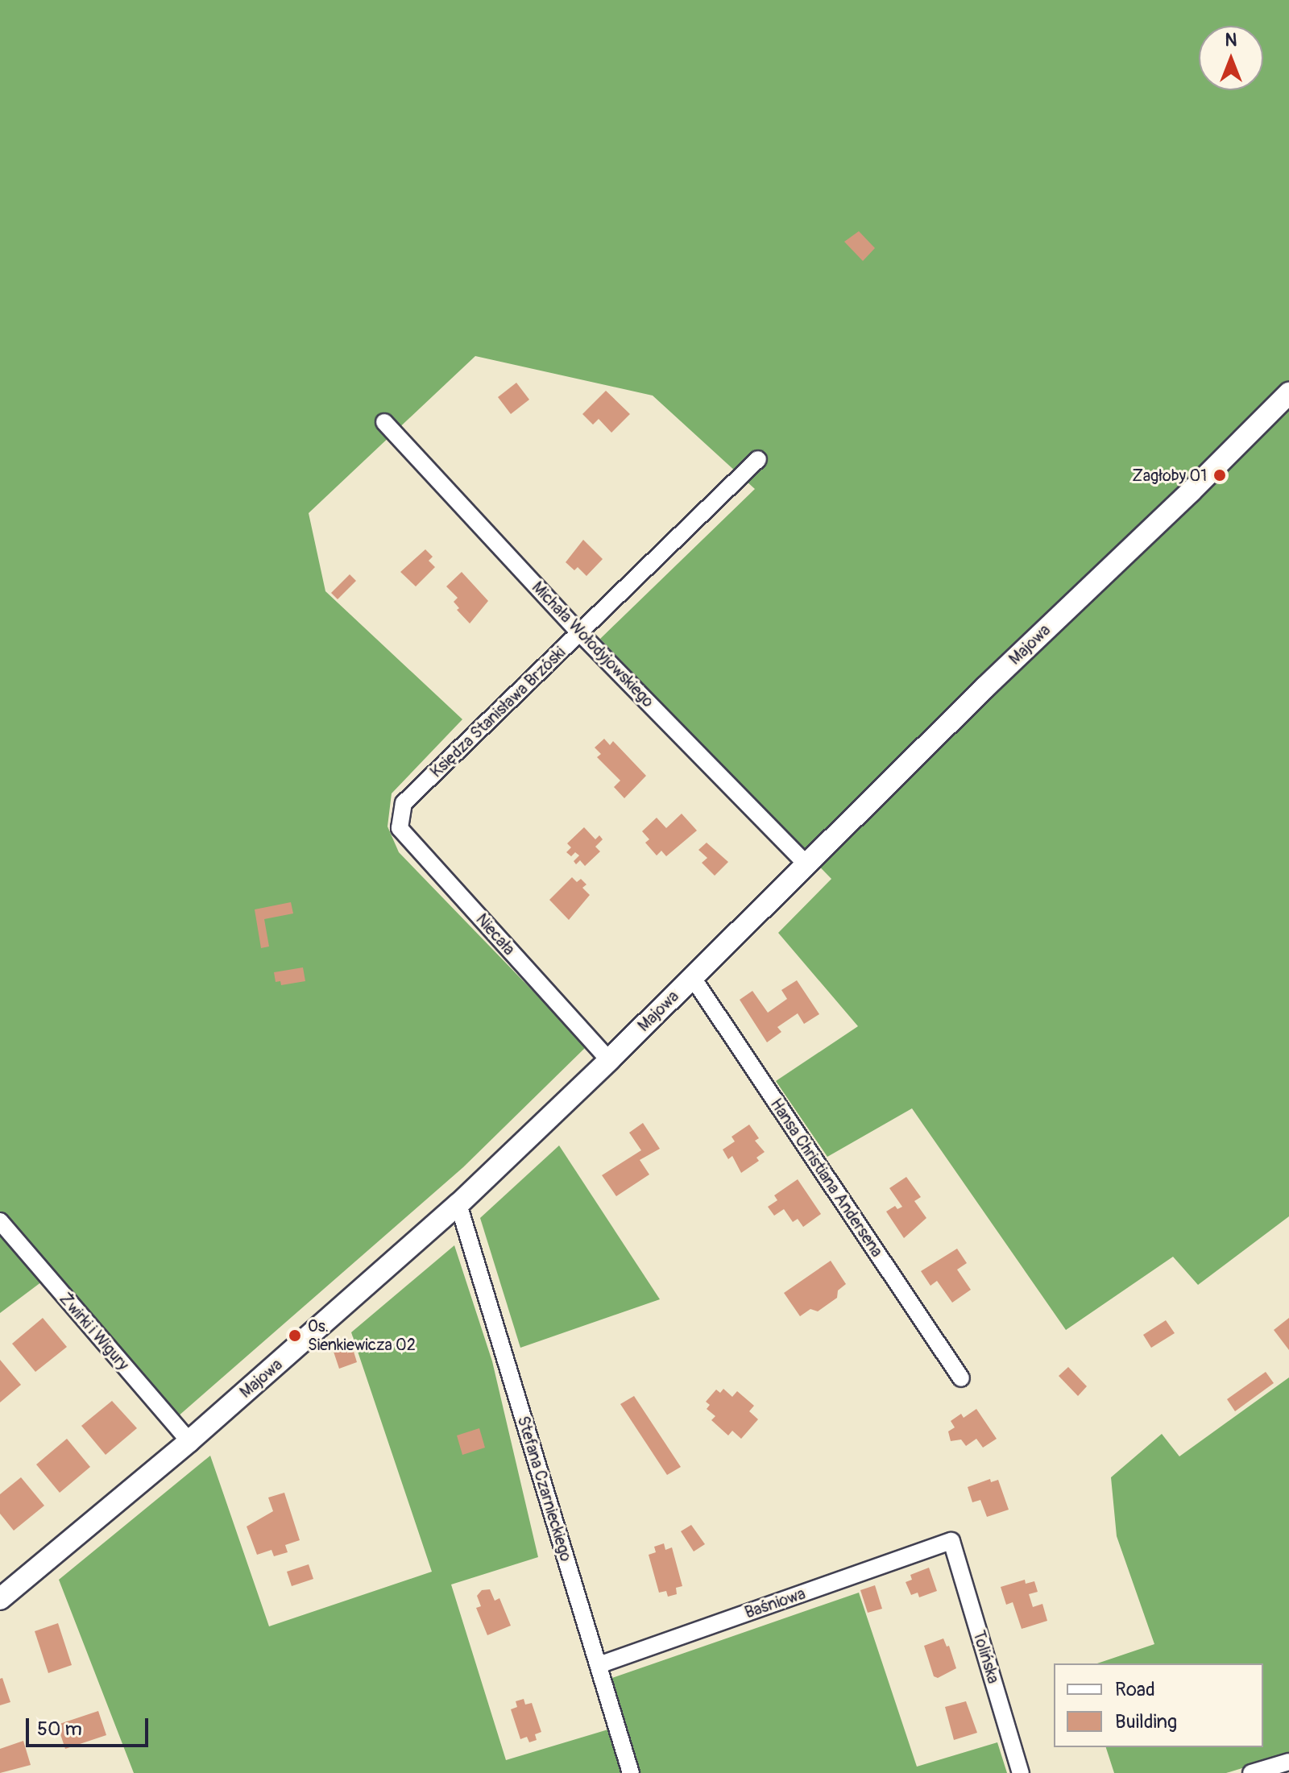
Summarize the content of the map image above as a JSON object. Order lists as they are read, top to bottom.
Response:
{
  "streets": {
    "street": [
      "Michała Wołodyjowskiego",
      "Majowa",
      "Księdza Stanisława Brzóski",
      "Niecała",
      "Hansa Christiana Andersena",
      "Żwirki i Wigury",
      "Stefana Czarnieckiego",
      "Baśniowa",
      "Tolińska"
    ]
  },
  "crossings": [
    ["Michała Wołodyjowskiego", "Majowa"],
    ["Michała Wołodyjowskiego", "Księdza Stanisława Brzóski"],
    ["Majowa", "Niecała"],
    ["Majowa", "Hansa Christiana Andersena"],
    ["Majowa", "Żwirki i Wigury"],
    ["Majowa", "Stefana Czarnieckiego"],
    ["Księdza Stanisława Brzóski", "Niecała"],
    ["Stefana Czarnieckiego", "Baśniowa"],
    ["Baśniowa", "Tolińska"]
  ],
  "places": ["Zagłoby 01", "Os. Sienkiewicza 02"],
  "legend": ["Road", "Building"],
  "scale_bar": "50 m",
  "north": "top"
}
